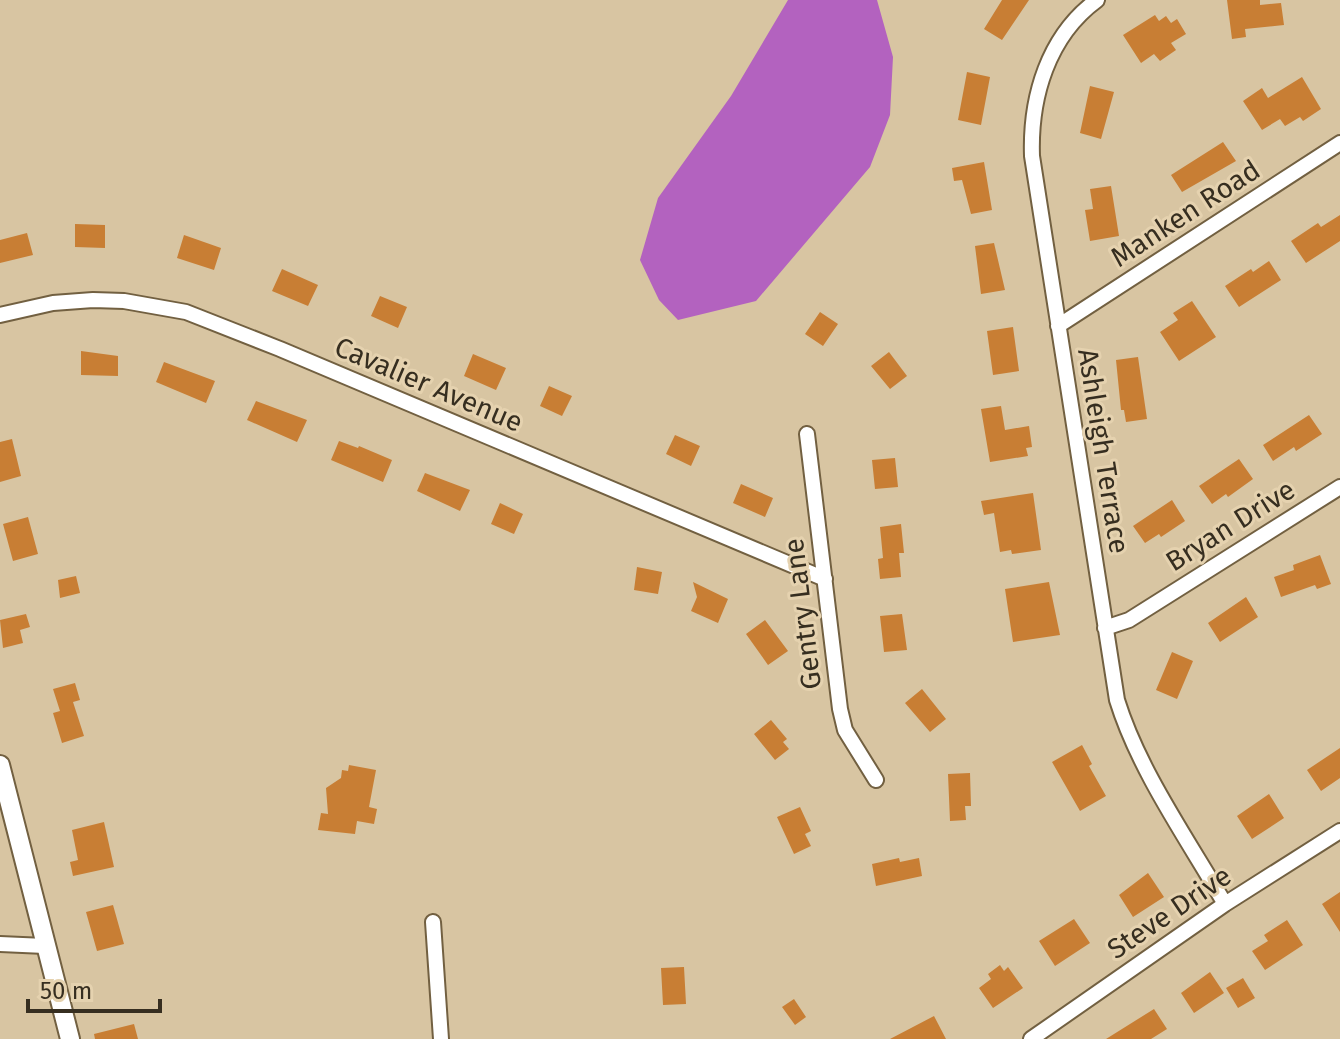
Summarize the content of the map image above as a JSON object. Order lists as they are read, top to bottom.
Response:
{
  "streets": {
    "street": [
      "Manken Road",
      "Cavalier Avenue",
      "Ashleigh Terrace",
      "Bryan Drive",
      "Gentry Lane",
      "Steve Drive"
    ]
  },
  "crossings": [
    ["Manken Road", "Ashleigh Terrace"],
    ["Cavalier Avenue", "Gentry Lane"],
    ["Ashleigh Terrace", "Bryan Drive"],
    ["Ashleigh Terrace", "Steve Drive"]
  ],
  "scale_bar": "50 m"
}
